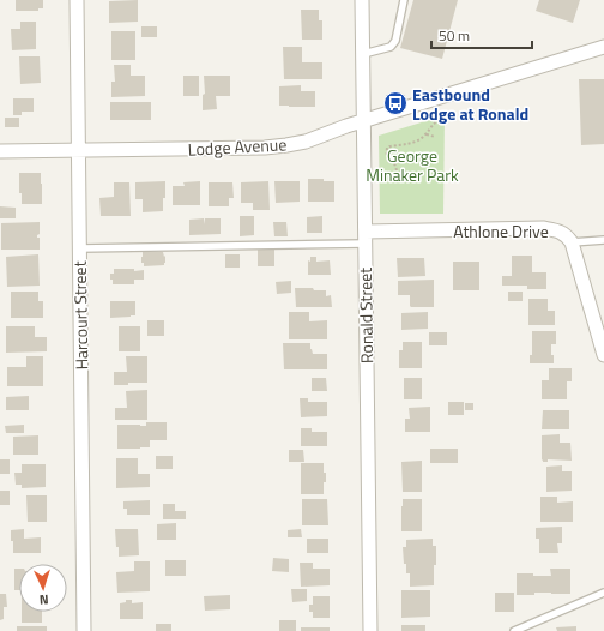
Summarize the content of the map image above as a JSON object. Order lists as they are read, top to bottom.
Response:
{
  "streets": {
    "street": [
      "Lodge Avenue",
      "Athlone Drive",
      "Harcourt Street",
      "Ronald Street"
    ]
  },
  "crossings": [
    ["Lodge Avenue", "Harcourt Street"],
    ["Lodge Avenue", "Ronald Street"],
    ["Athlone Drive", "Ronald Street"]
  ],
  "parks": ["George Minaker Park"],
  "places": {
    "bus stop": ["Eastbound Lodge at Ronald"]
  },
  "scale_bar": "50 m",
  "north": "bottom"
}
